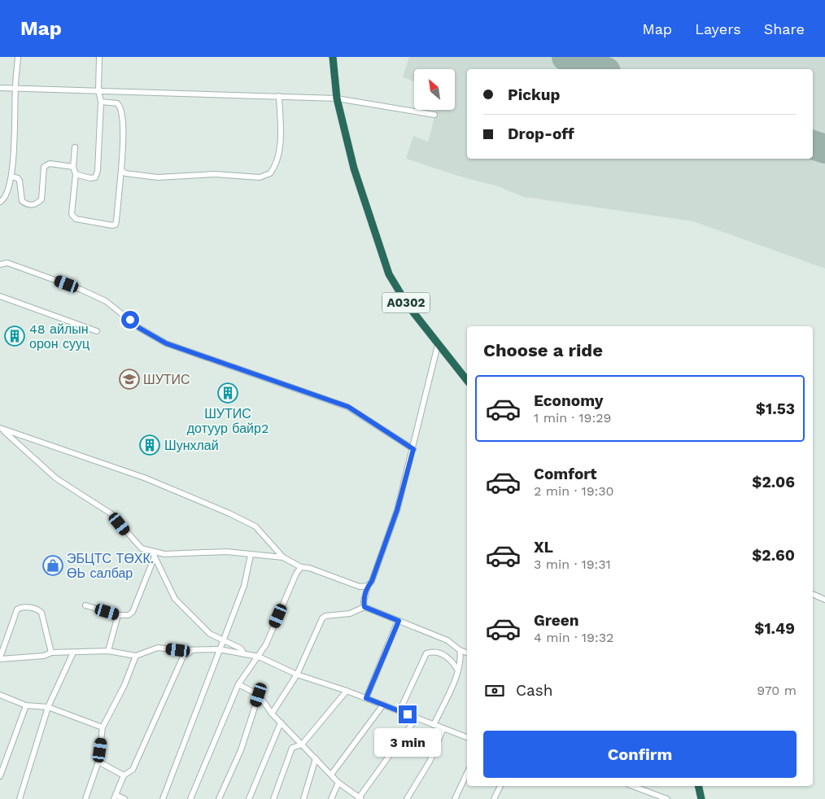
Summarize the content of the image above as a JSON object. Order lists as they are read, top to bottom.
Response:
{
  "streets": {
    "highway": ["A0302"]
  },
  "places": {
    "building": ["48 айлын орон сууц", "ШУТИС дотуур байр2", "Шунхлай"],
    "school or university": ["ШУТИС"],
    "shop": ["ЭБЦТС ТӨХК. ӨЬ салбар"]
  },
  "north": "top left",
  "page": {
    "header": "Map",
    "nav": ["Map", "Layers", "Share"],
    "banner": ["Pickup", "Drop-off"],
    "heading": "Choose a ride",
    "list": [
      {
        "name": "Economy",
        "note": "1 min · 19:29",
        "value": "$1.53"
      },
      {
        "name": "Comfort",
        "note": "2 min · 19:30",
        "value": "$2.06"
      },
      {
        "name": "XL",
        "note": "3 min · 19:31",
        "value": "$2.60"
      },
      {
        "name": "Green",
        "note": "4 min · 19:32",
        "value": "$1.49"
      }
    ],
    "pay": ["Cash", "970 m"],
    "buttons": "Confirm",
    "bubble": "3 min"
  }
}
